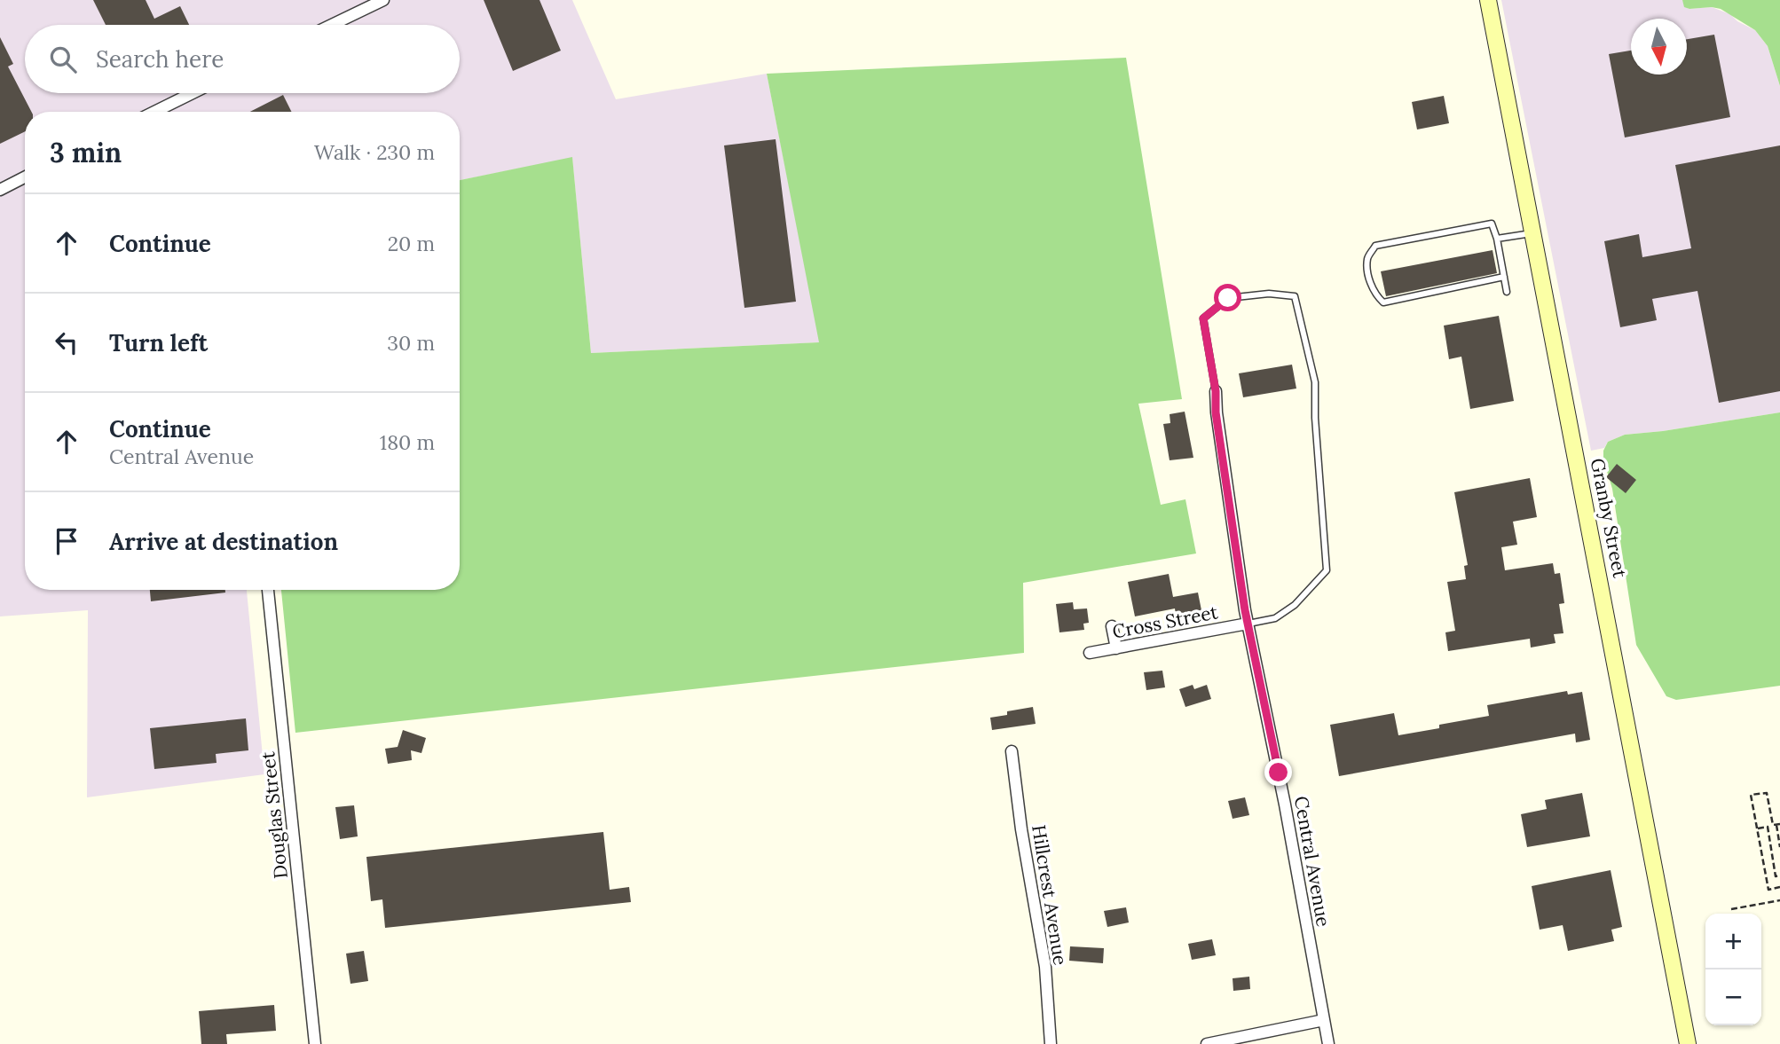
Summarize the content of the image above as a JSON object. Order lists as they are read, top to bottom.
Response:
{
  "streets": {
    "main road": ["Granby Street"],
    "street": [
      "Cross Street",
      "Douglas Street",
      "Central Avenue",
      "Hillcrest Avenue"
    ]
  },
  "crossings": [
    ["Cross Street", "Central Avenue"]
  ],
  "north": "bottom",
  "page": {
    "search": "Search here",
    "heading": ["3 min", "Walk · 230 m"],
    "list": [
      ["Continue", "20 m"],
      ["Turn left", "30 m"],
      ["Continue", "Central Avenue", "180 m"],
      "Arrive at destination"
    ],
    "map_buttons": ["+", "−"]
  }
}
